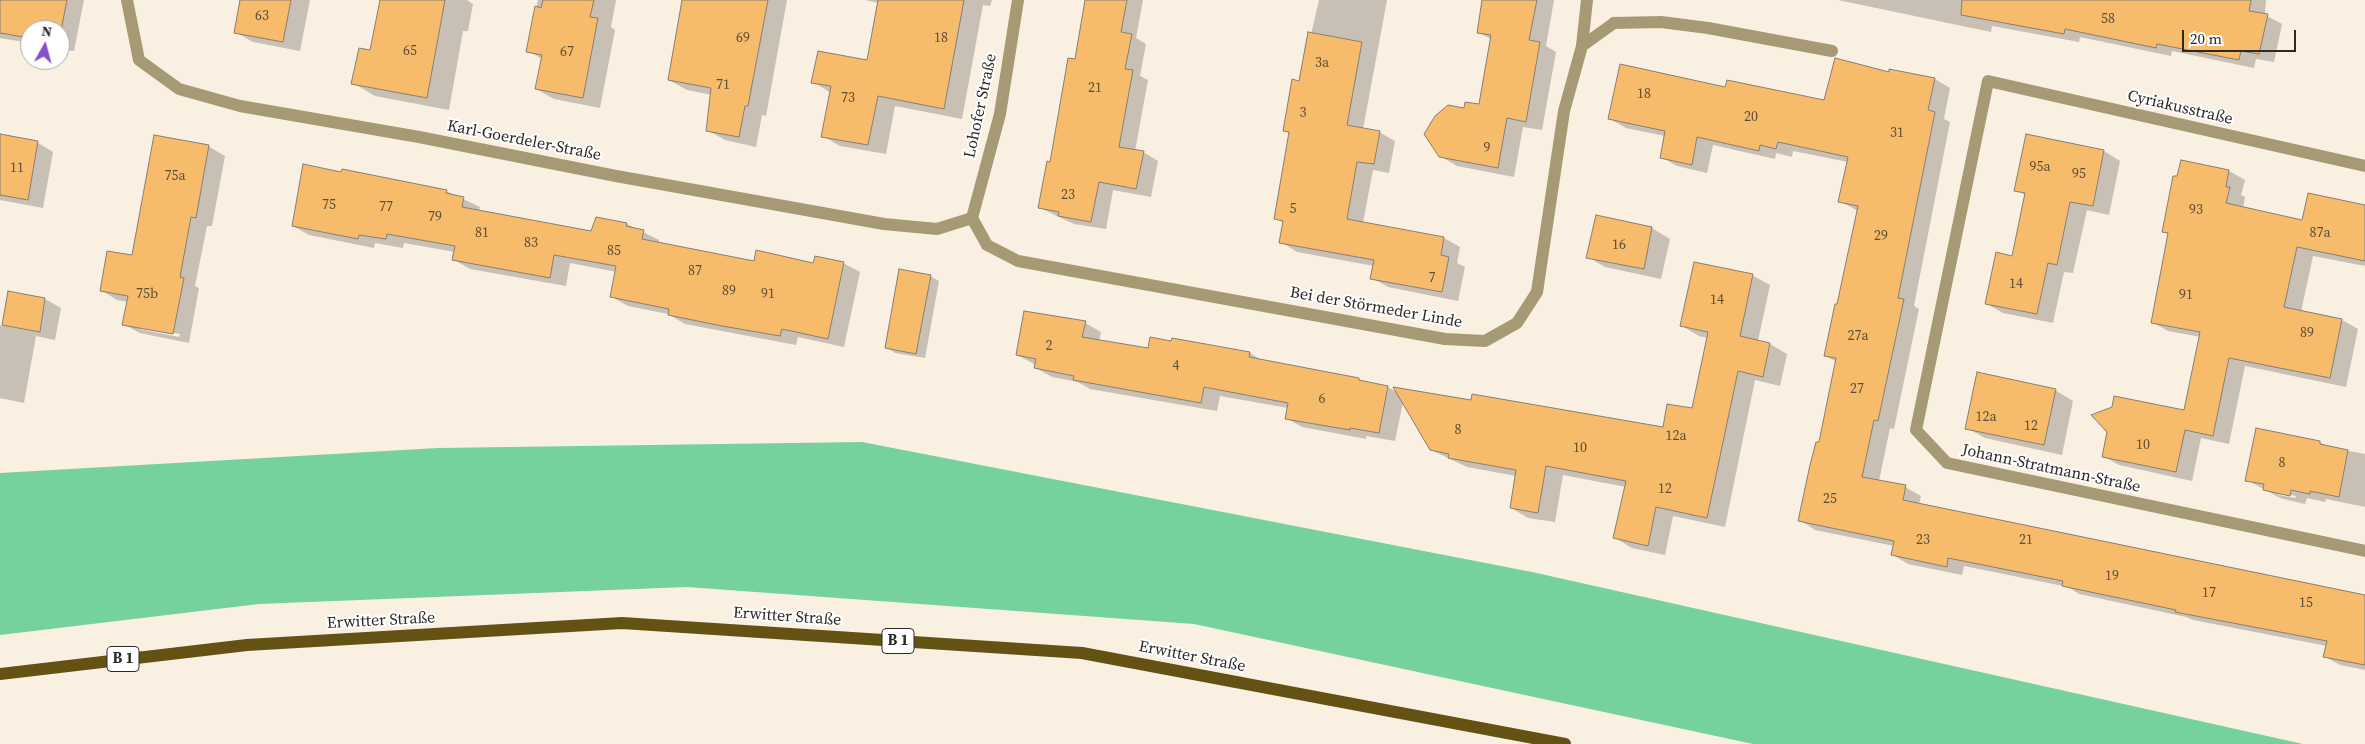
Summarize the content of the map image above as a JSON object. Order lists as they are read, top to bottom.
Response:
{
  "streets": {
    "main road": ["Erwitter Straße", "B 1"],
    "street": [
      "Lohofer Straße",
      "Cyriakusstraße",
      "Karl-Goerdeler-Straße",
      "Bei der Störmeder Linde",
      "Johann-Stratmann-Straße"
    ]
  },
  "crossings": [
    ["Lohofer Straße", "Karl-Goerdeler-Straße"],
    ["Lohofer Straße", "Bei der Störmeder Linde"],
    ["Cyriakusstraße", "Johann-Stratmann-Straße"],
    ["Karl-Goerdeler-Straße", "Bei der Störmeder Linde"]
  ],
  "house_numbers": [
    "63",
    "58",
    "69",
    "18",
    "65",
    "67",
    "3a",
    "71",
    "21",
    "18",
    "73",
    "3",
    "20",
    "31",
    "9",
    "95a",
    "11",
    "95",
    "75a",
    "23",
    "75",
    "77",
    "5",
    "93",
    "79",
    "81",
    "87a",
    "29",
    "83",
    "16",
    "85",
    "87",
    "7",
    "14",
    "89",
    "75b",
    "91",
    "91",
    "14",
    "89",
    "27a",
    "2",
    "4",
    "27",
    "6",
    "12a",
    "12",
    "8",
    "12a",
    "10",
    "10",
    "8",
    "12",
    "25",
    "23",
    "21",
    "19",
    "17",
    "15"
  ],
  "scale_bar": "20 m",
  "north": "top"
}
